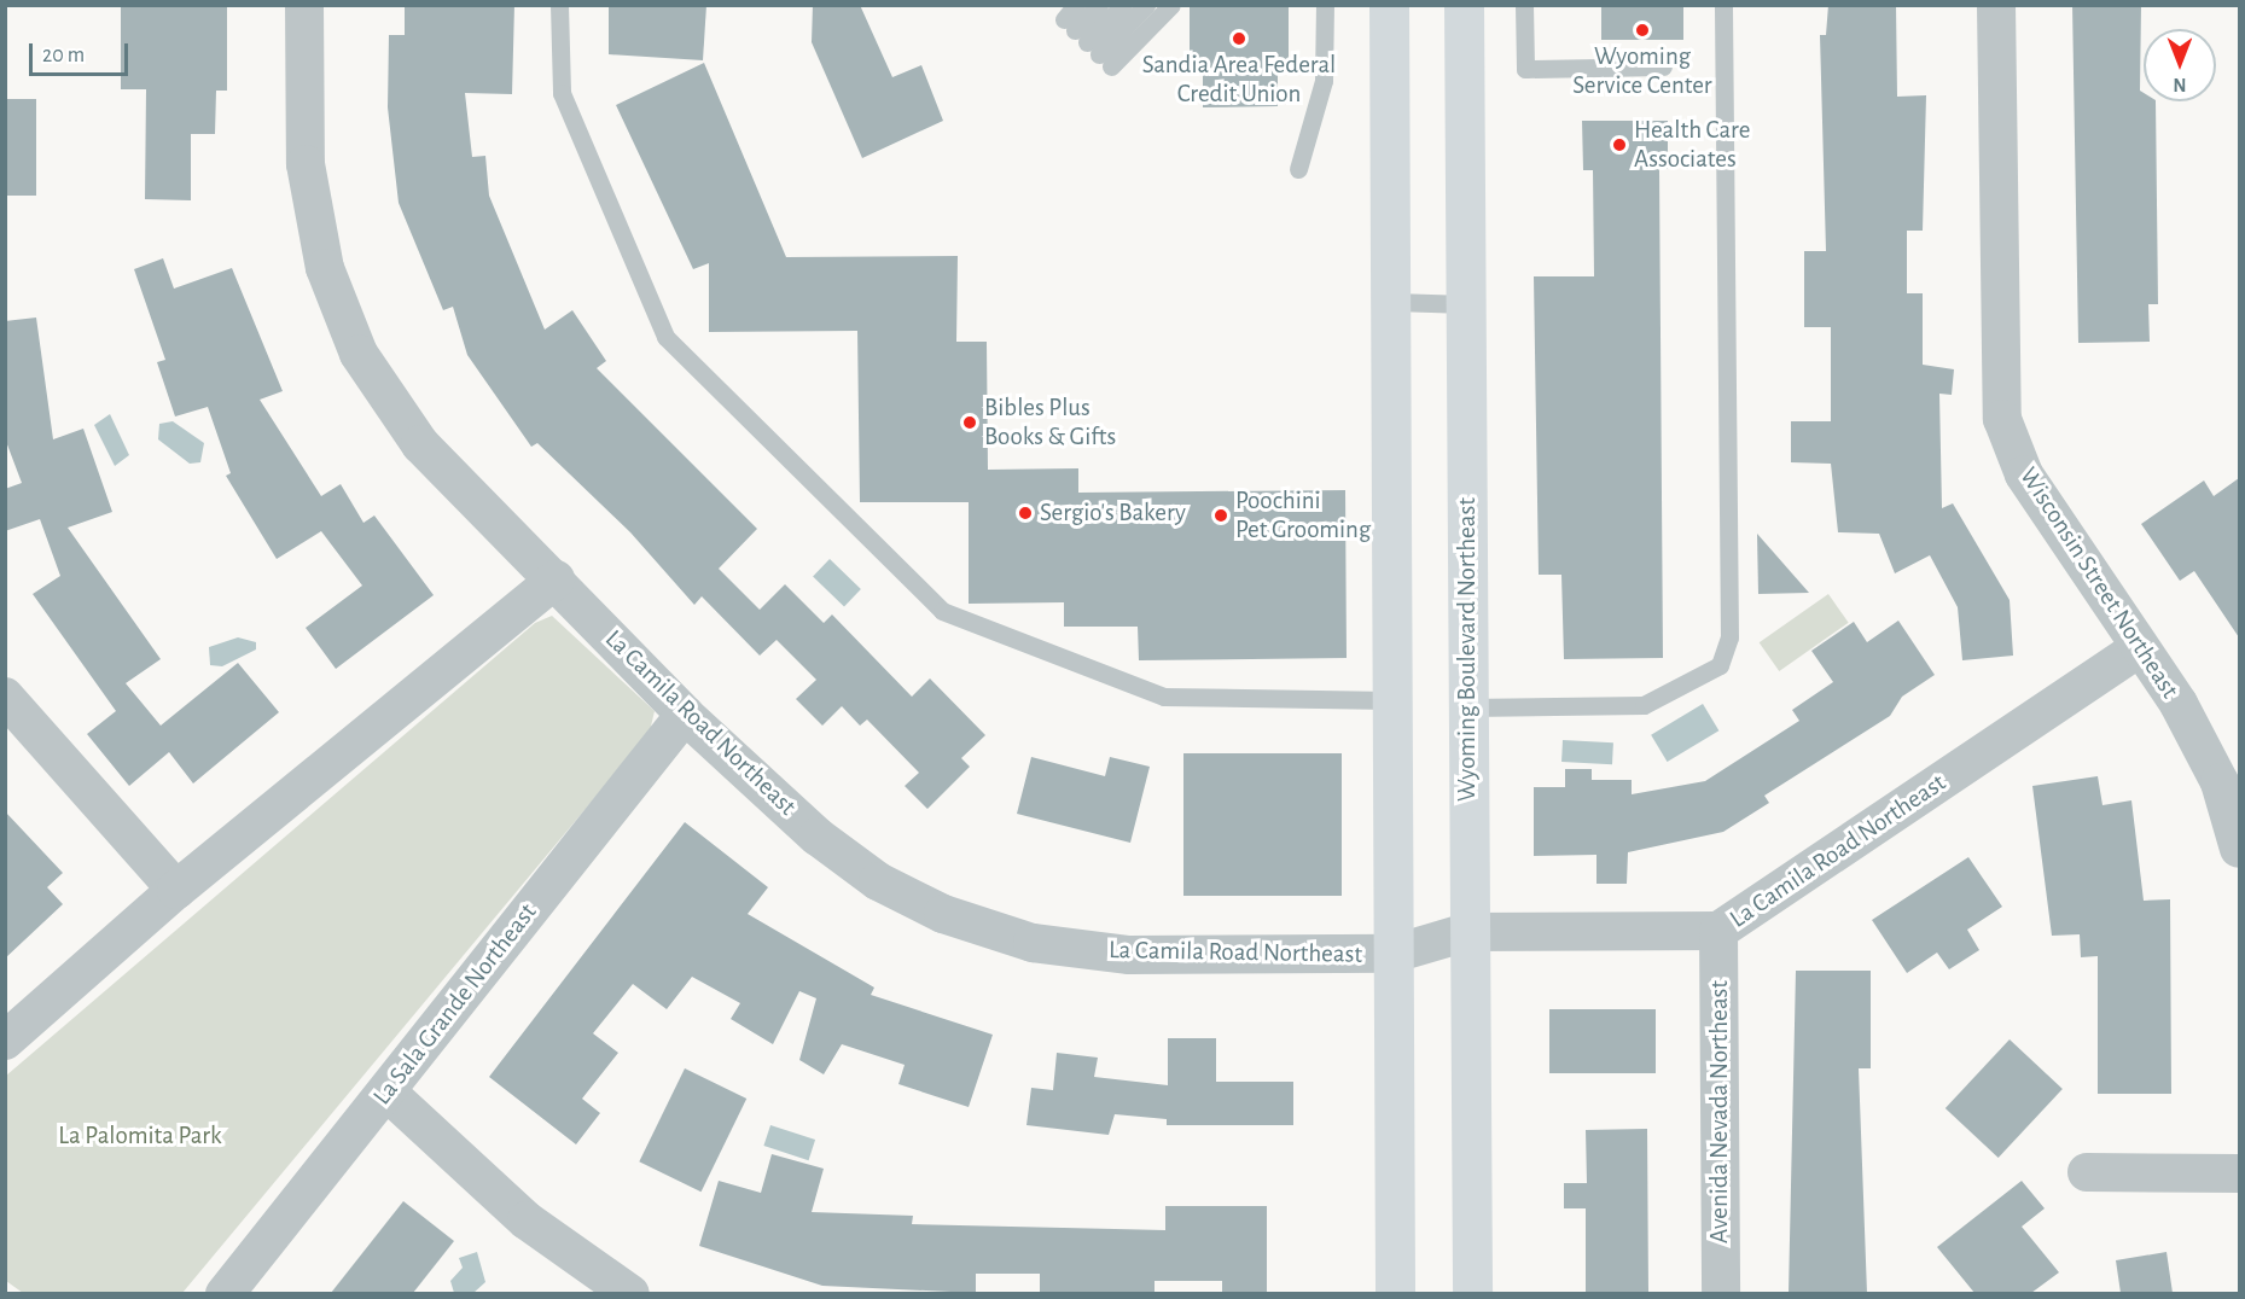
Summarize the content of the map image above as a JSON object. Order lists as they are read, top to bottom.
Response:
{
  "streets": {
    "main road": ["Wyoming Boulevard Northeast"],
    "street": [
      "Wisconsin Street Northeast",
      "La Camila Road Northeast",
      "La Sala Grande Northeast",
      "Avenida Nevada Northeast"
    ]
  },
  "crossings": [
    ["Wisconsin Street Northeast", "La Camila Road Northeast"],
    ["Wyoming Boulevard Northeast", "La Camila Road Northeast"],
    ["La Camila Road Northeast", "La Sala Grande Northeast"],
    ["La Camila Road Northeast", "Avenida Nevada Northeast"]
  ],
  "parks": ["La Palomita Park"],
  "places": [
    "Wyoming Service Center",
    "Sandia Area Federal Credit Union",
    "Health Care Associates",
    "Bibles Plus Books & Gifts",
    "Sergio's Bakery",
    "Poochini Pet Grooming"
  ],
  "scale_bar": "20 m",
  "north": "bottom"
}
